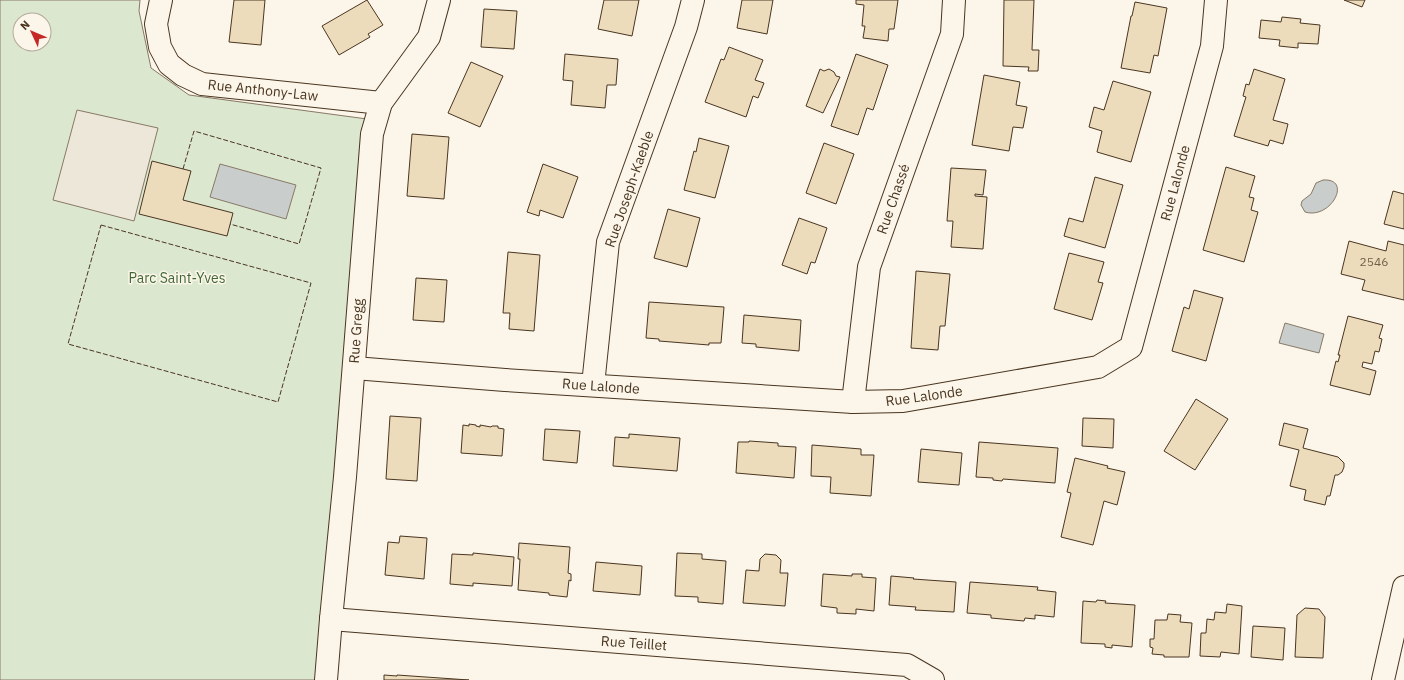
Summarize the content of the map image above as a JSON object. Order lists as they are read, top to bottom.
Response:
{
  "streets": {
    "street": [
      "Rue Anthony-Law",
      "Rue Lalonde",
      "Rue Joseph-Kaeble",
      "Rue Chassé",
      "Rue Gregg",
      "Rue Teillet"
    ]
  },
  "crossings": [
    ["Rue Anthony-Law", "Rue Gregg"],
    ["Rue Lalonde", "Rue Joseph-Kaeble"],
    ["Rue Lalonde", "Rue Chassé"],
    ["Rue Lalonde", "Rue Gregg"],
    ["Rue Gregg", "Rue Teillet"]
  ],
  "parks": ["Parc Saint-Yves"],
  "house_numbers": ["2546"],
  "north": "top left"
}
